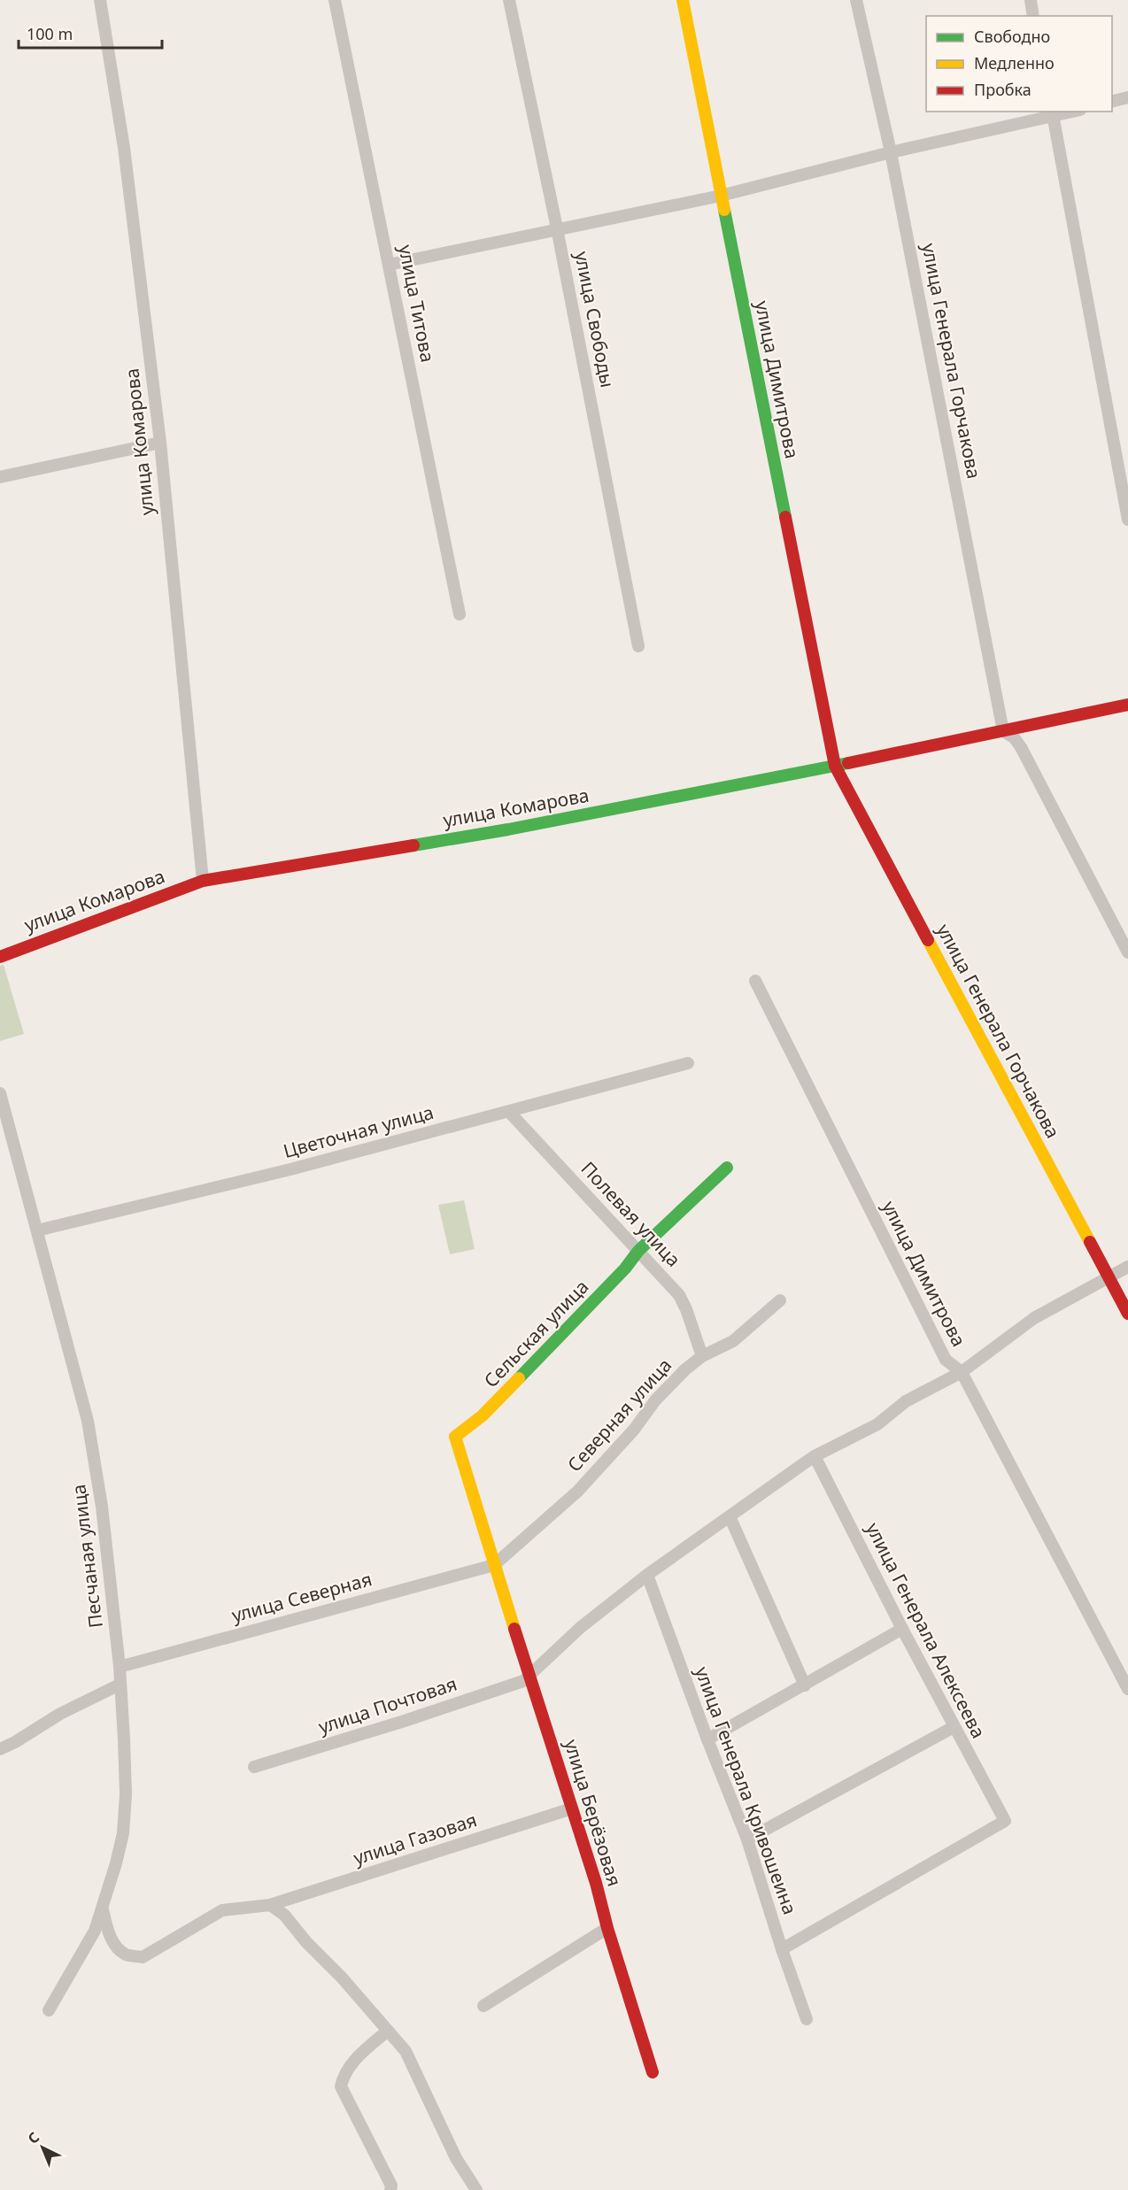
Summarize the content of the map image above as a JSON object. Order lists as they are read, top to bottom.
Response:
{
  "streets": {
    "street": [
      "улица Титова",
      "улица Свободы",
      "улица Генерала Горчакова",
      "улица Димитрова",
      "улица Комарова",
      "Цветочная улица",
      "Полевая улица",
      "Сельская улица",
      "Северная улица",
      "Песчаная улица",
      "улица Северная",
      "улица Генерала Алексеева",
      "улица Почтовая",
      "улица Генерала Кривошеина",
      "улица Берёзовая",
      "улица Газовая"
    ]
  },
  "crossings": [
    ["улица Генерала Горчакова", "улица Димитрова"],
    ["улица Генерала Горчакова", "улица Комарова"],
    ["улица Димитрова", "улица Комарова"],
    ["Цветочная улица", "Полевая улица"],
    ["Цветочная улица", "Песчаная улица"],
    ["Полевая улица", "Сельская улица"],
    ["Полевая улица", "Северная улица"],
    ["Сельская улица", "улица Берёзовая"],
    ["Северная улица", "улица Северная"],
    ["Северная улица", "улица Берёзовая"],
    ["Песчаная улица", "улица Северная"],
    ["Песчаная улица", "улица Газовая"],
    ["улица Северная", "улица Берёзовая"],
    ["улица Генерала Алексеева", "улица Генерала Кривошеина"],
    ["улица Почтовая", "улица Берёзовая"],
    ["улица Берёзовая", "улица Газовая"]
  ],
  "legend": ["Свободно", "Медленно", "Пробка"],
  "scale_bar": "100 m",
  "north": "top left"
}
